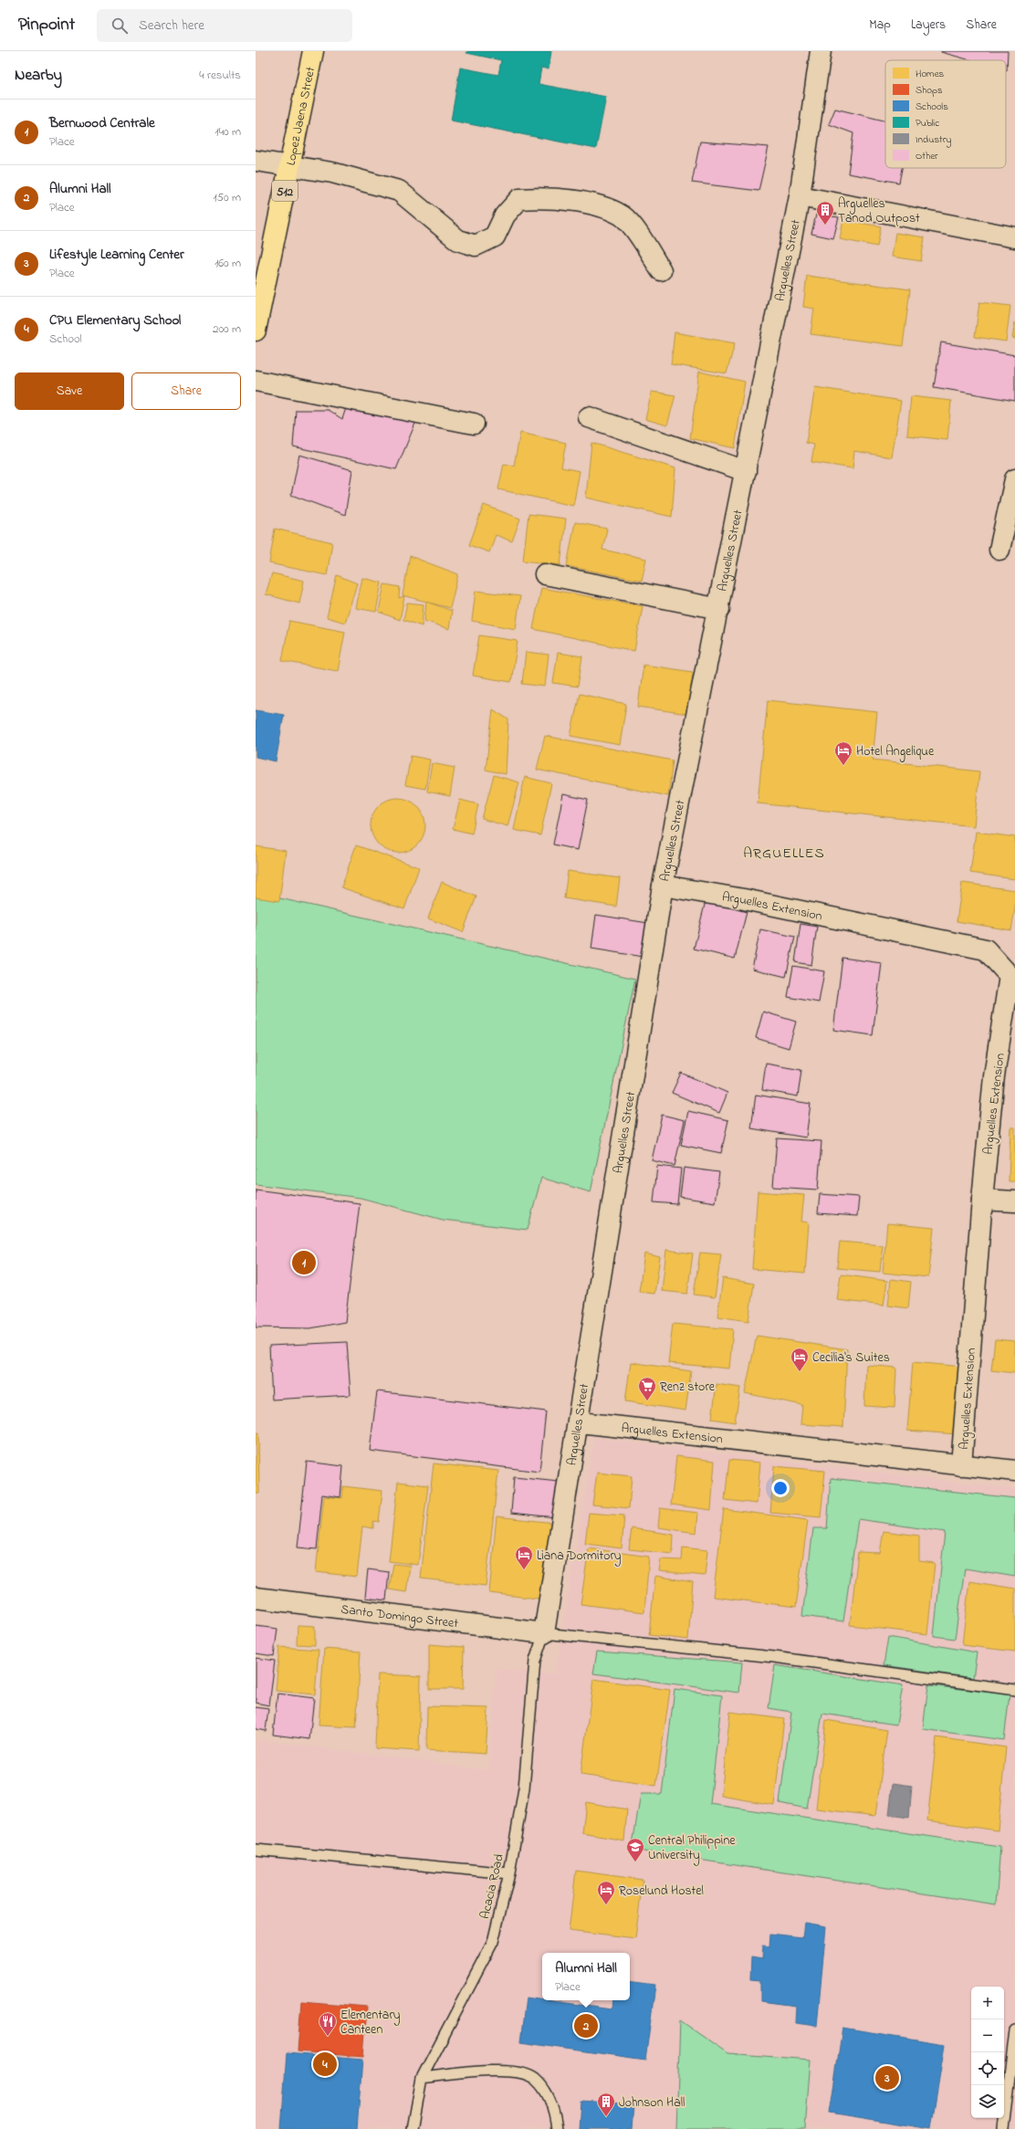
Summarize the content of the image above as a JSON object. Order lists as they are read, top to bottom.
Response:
{
  "streets": {
    "main road": ["Lopez Jaena Street", "512"],
    "street": ["Arguelles Street", "Arguelles Extension", "Santo Domingo Street"],
    "lane": ["Acacia Road"]
  },
  "crossings": [
    ["Arguelles Street", "Arguelles Extension"],
    ["Arguelles Street", "Santo Domingo Street"],
    ["Arguelles Street", "Acacia Road"],
    ["Santo Domingo Street", "Acacia Road"]
  ],
  "districts": ["ARGUELLES"],
  "places": {
    "building": ["Arguelles Tanod Outpost", "Johnson Hall"],
    "hotel": [
      "Hotel Angelique",
      "Cecilia's Suites",
      "Liana Dormitory",
      "Roselund Hostel"
    ],
    "supermarket": ["Renz store"],
    "school or university": ["Central Philippine University"],
    "restaurant": ["Elementary Canteen"]
  },
  "legend": [
    "Homes",
    "Shops",
    "Schools",
    "Public",
    "Industry",
    "Other"
  ],
  "page": {
    "header": "Pinpoint",
    "search": "Search here",
    "nav": ["Map", "Layers", "Share"],
    "heading": ["Nearby", "4 results"],
    "list": [
      {
        "mark": "1",
        "name": "Bernwood Centrale",
        "note": "Place",
        "value": "140 m"
      },
      {
        "mark": "2",
        "name": "Alumni Hall",
        "note": "Place",
        "value": "150 m"
      },
      {
        "mark": "3",
        "name": "Lifestyle Learning Center",
        "note": "Place",
        "value": "160 m"
      },
      {
        "mark": "4",
        "name": "CPU Elementary School",
        "note": "School",
        "value": "200 m"
      }
    ],
    "buttons": ["Save", "Share"],
    "pins": [
      "1",
      "2",
      "4",
      "3"
    ],
    "popup": ["Alumni Hall", "Place"],
    "map_buttons": ["+", "−"]
  }
}
